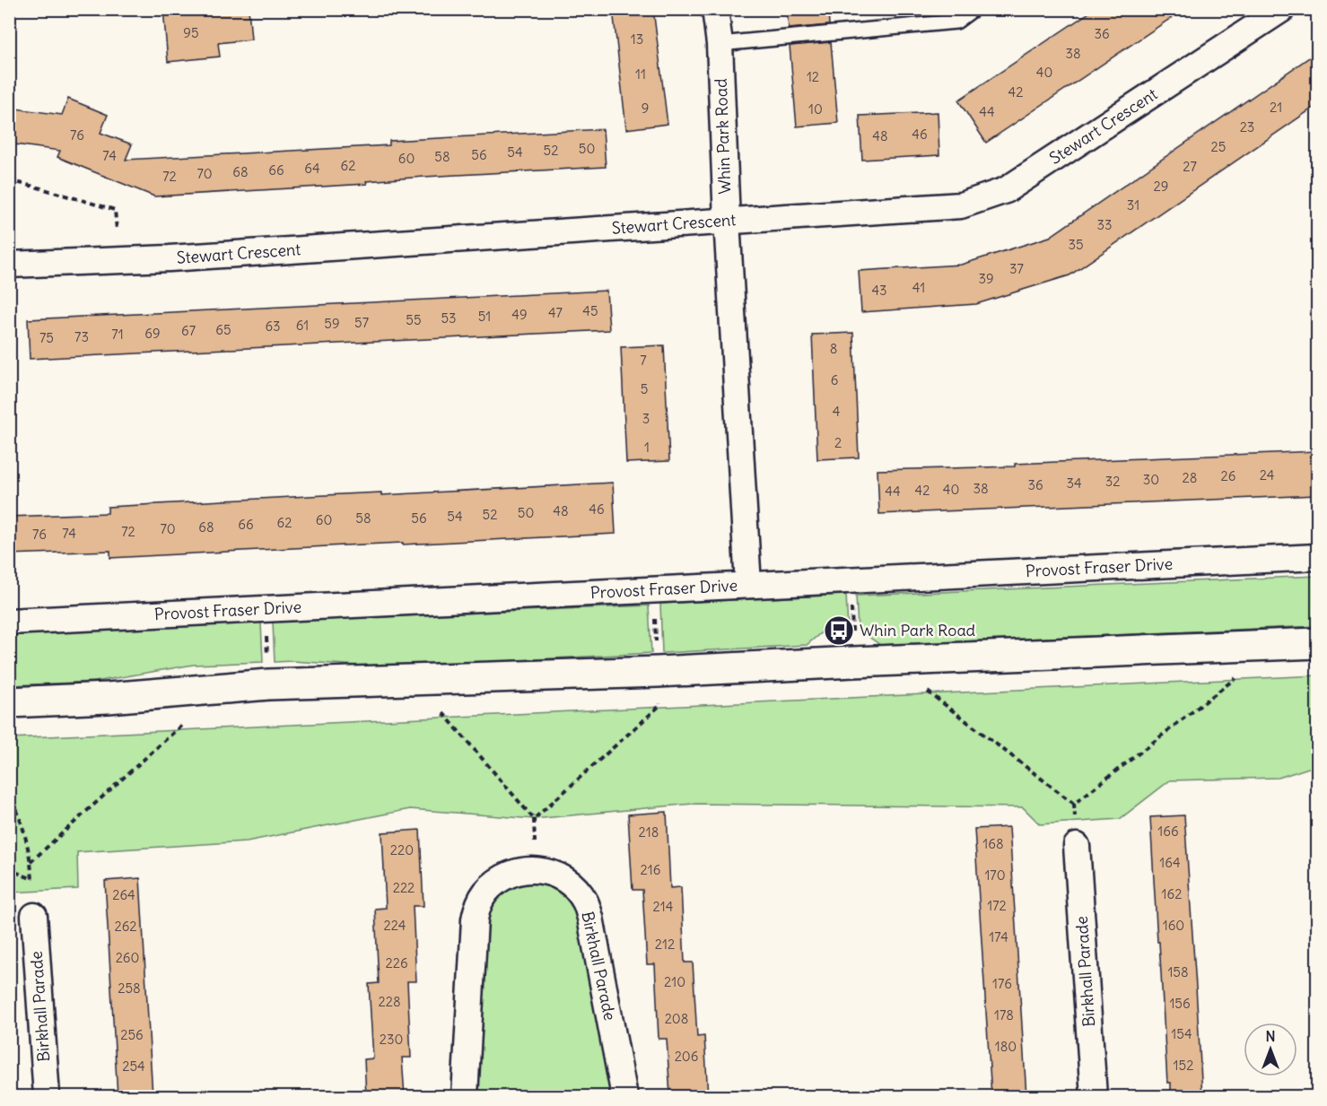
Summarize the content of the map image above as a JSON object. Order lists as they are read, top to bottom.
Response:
{
  "streets": {
    "street": [
      "Stewart Crescent",
      "Whin Park Road",
      "Provost Fraser Drive",
      "Birkhall Parade"
    ]
  },
  "crossings": [
    ["Stewart Crescent", "Whin Park Road"],
    ["Whin Park Road", "Provost Fraser Drive"]
  ],
  "places": {
    "bus stop": ["Whin Park Road"]
  },
  "house_numbers": [
    "95",
    "36",
    "13",
    "38",
    "40",
    "11",
    "12",
    "42",
    "21",
    "9",
    "10",
    "44",
    "23",
    "46",
    "76",
    "48",
    "25",
    "50",
    "52",
    "54",
    "56",
    "74",
    "58",
    "60",
    "62",
    "27",
    "64",
    "66",
    "68",
    "70",
    "72",
    "29",
    "31",
    "33",
    "35",
    "37",
    "39",
    "41",
    "43",
    "45",
    "47",
    "49",
    "51",
    "53",
    "55",
    "57",
    "59",
    "61",
    "63",
    "65",
    "67",
    "69",
    "71",
    "73",
    "75",
    "8",
    "7",
    "6",
    "5",
    "4",
    "3",
    "2",
    "1",
    "24",
    "26",
    "28",
    "30",
    "32",
    "34",
    "36",
    "38",
    "40",
    "42",
    "44",
    "46",
    "48",
    "50",
    "52",
    "54",
    "58",
    "56",
    "60",
    "62",
    "66",
    "68",
    "70",
    "72",
    "74",
    "76",
    "166",
    "218",
    "168",
    "220",
    "164",
    "216",
    "170",
    "222",
    "162",
    "264",
    "172",
    "214",
    "224",
    "160",
    "262",
    "174",
    "212",
    "260",
    "226",
    "158",
    "210",
    "176",
    "258",
    "228",
    "156",
    "178",
    "208",
    "154",
    "256",
    "230",
    "180",
    "206",
    "152",
    "254"
  ],
  "north": "top"
}
